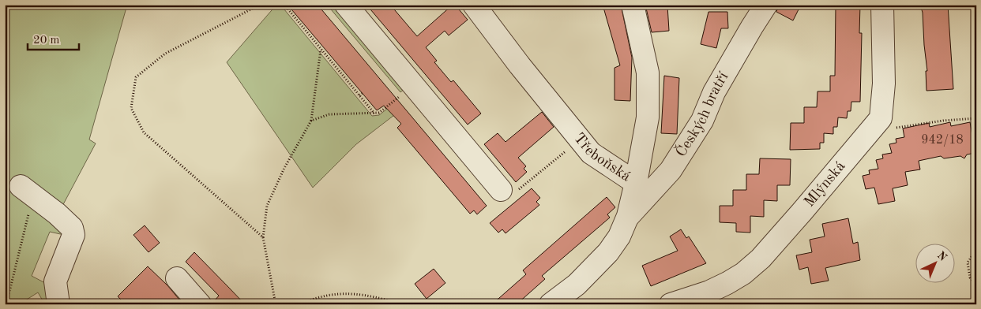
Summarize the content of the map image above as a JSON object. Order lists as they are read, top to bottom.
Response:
{
  "streets": {
    "street": ["Českých bratří", "Třeboňská", "Mlýnská"]
  },
  "crossings": [
    ["Českých bratří", "Třeboňská"]
  ],
  "house_numbers": ["942/18"],
  "scale_bar": "20 m",
  "north": "top right"
}
